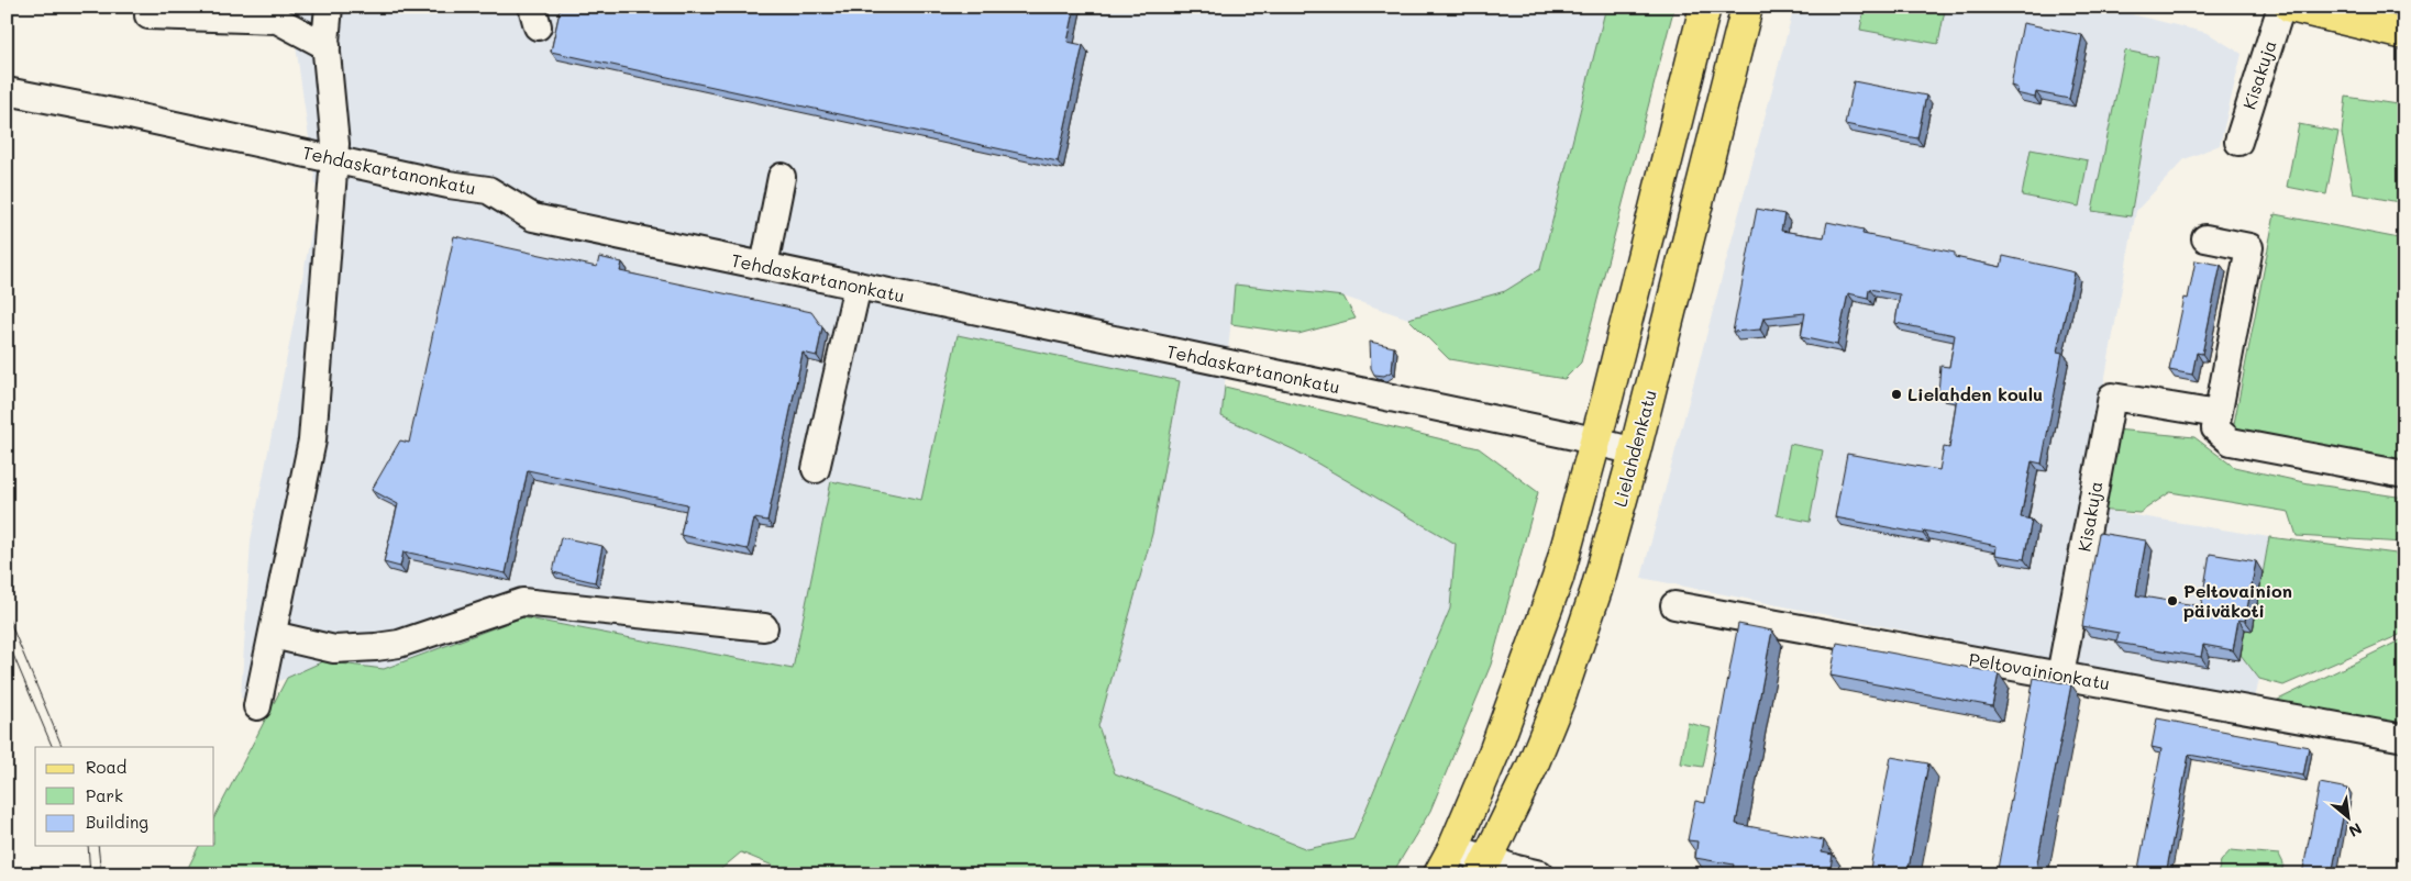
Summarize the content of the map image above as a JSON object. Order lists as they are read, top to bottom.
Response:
{
  "streets": {
    "main road": ["Lielahdenkatu"],
    "street": ["Kisakuja", "Tehdaskartanonkatu", "Peltovainionkatu"]
  },
  "crossings": [
    ["Kisakuja", "Peltovainionkatu"],
    ["Tehdaskartanonkatu", "Lielahdenkatu"]
  ],
  "places": ["Lielahden koulu", "Peltovainion päiväkoti"],
  "legend": ["Road", "Park", "Building"],
  "north": "bottom right"
}
